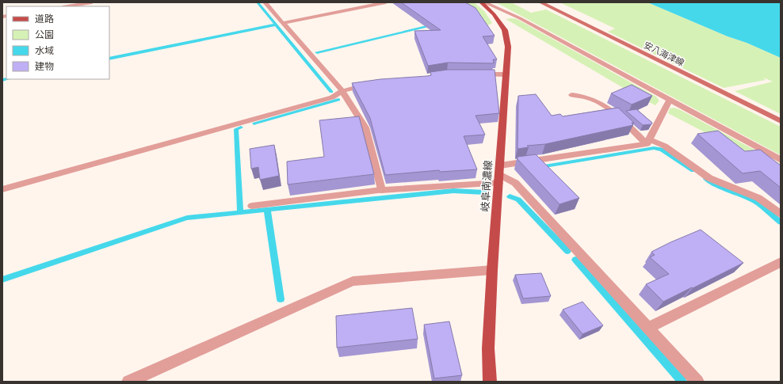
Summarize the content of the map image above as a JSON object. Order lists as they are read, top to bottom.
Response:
{
  "streets": {
    "main road": ["安八海津線", "岐阜南濃線"]
  },
  "legend": [
    "道路",
    "公園",
    "水域",
    "建物"
  ]
}
